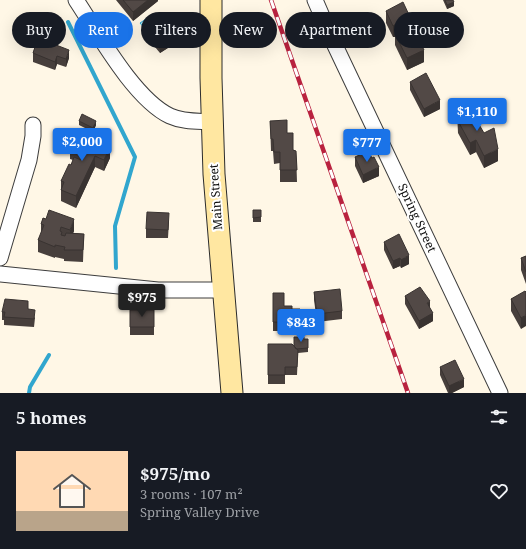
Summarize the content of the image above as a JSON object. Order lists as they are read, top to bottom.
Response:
{
  "streets": {
    "main road": ["Main Street"],
    "street": ["Spring Street"]
  },
  "page": {
    "chip": [
      "Buy",
      "Rent",
      "Filters",
      "New",
      "Apartment",
      "House"
    ],
    "price": [
      "$1,110",
      "$2,000",
      "$777",
      "$975",
      "$843"
    ],
    "heading": "5 homes",
    "list": [
      {
        "name": "$975/mo",
        "note": "3 rooms · 107 m² · Spring Valley Drive"
      }
    ]
  }
}
